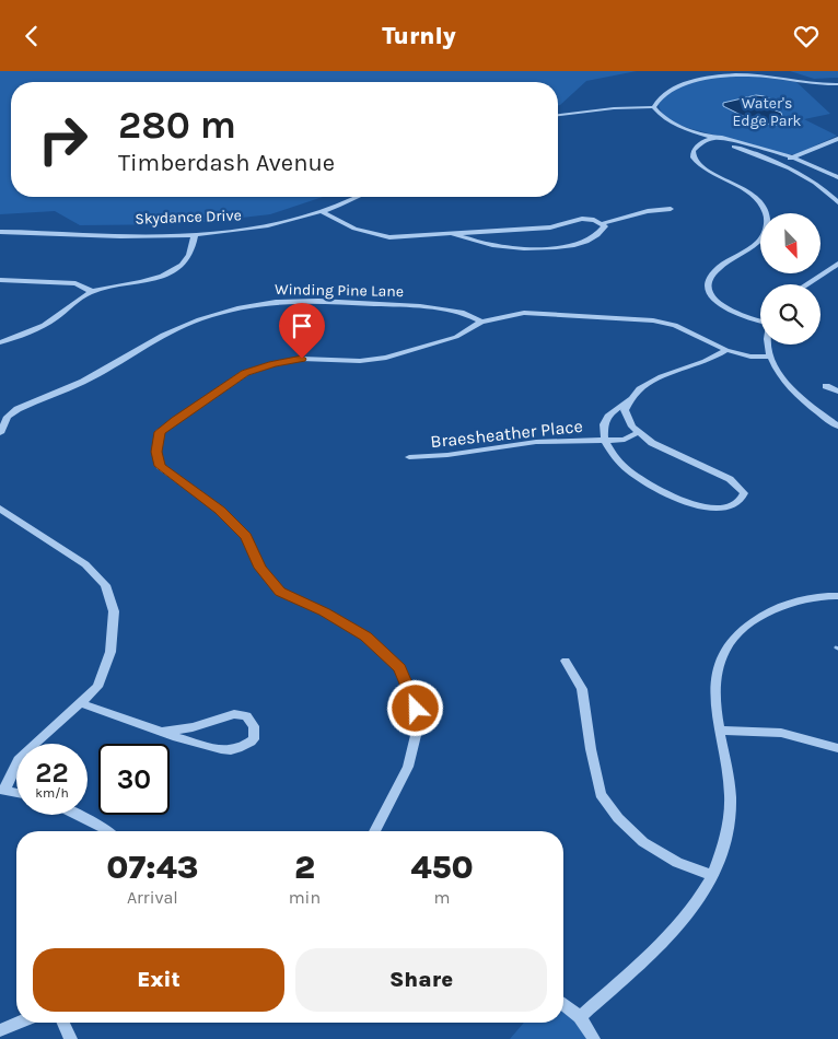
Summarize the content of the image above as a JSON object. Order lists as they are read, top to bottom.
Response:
{
  "streets": {
    "street": ["Skydance Drive", "Winding Pine Lane", "Braesheather Place"]
  },
  "parks": ["Water's Edge Park"],
  "north": "bottom right",
  "page": {
    "header": "Turnly",
    "turn": ["280 m", "Timberdash Avenue"],
    "speed": "22 km/h",
    "limit": "30",
    "eta": [
      "07:43",
      "Arrival",
      "2",
      "min",
      "450",
      "m"
    ],
    "buttons": ["Exit", "Share"]
  }
}
